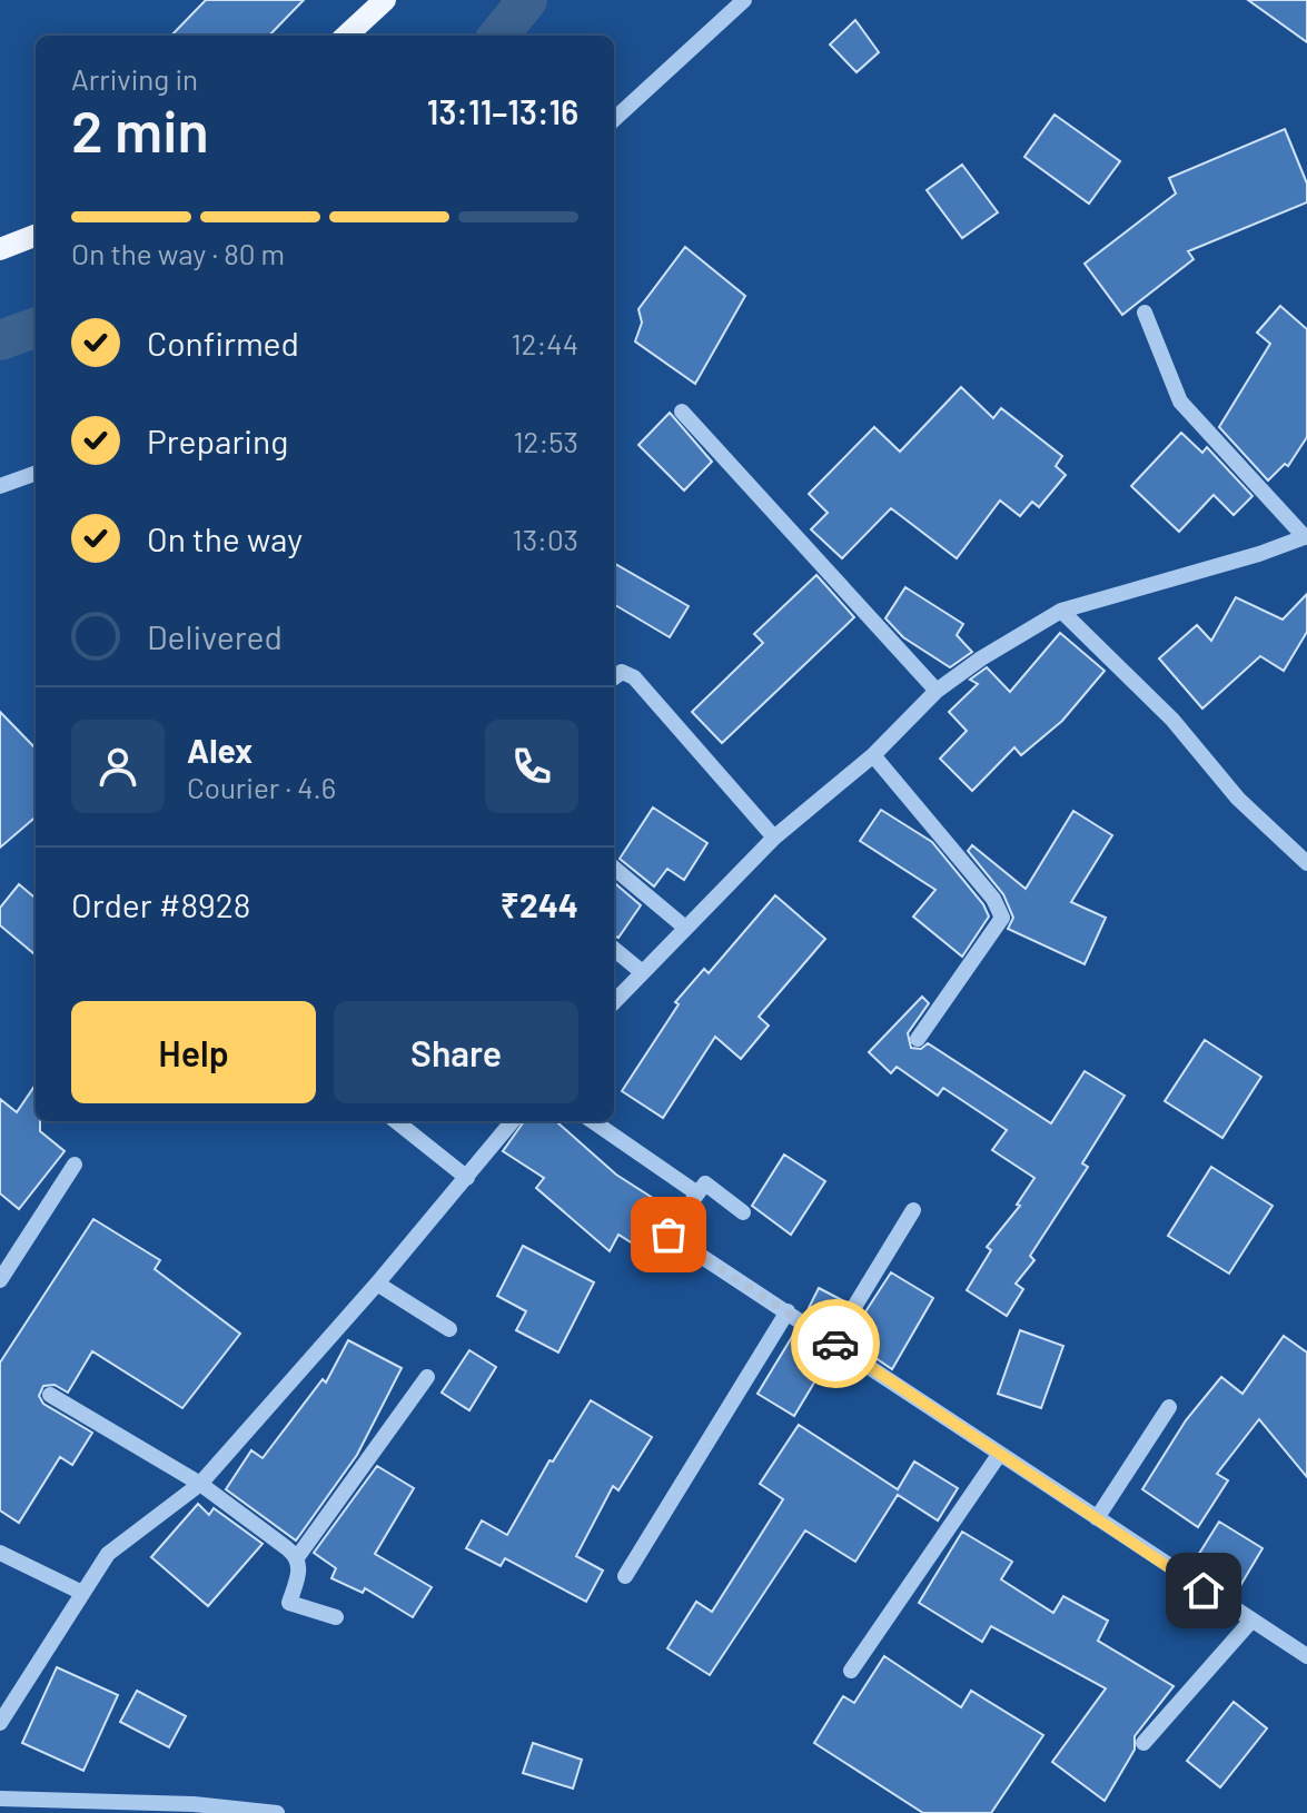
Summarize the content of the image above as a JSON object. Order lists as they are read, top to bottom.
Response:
{
  "page": {
    "heading": ["2 min", "Arriving in", "13:11–13:16"],
    "panel": [
      "Alex",
      "Courier · 4.6",
      "Order #8928",
      "₹244"
    ],
    "bar": "On the way · 80 m",
    "list": [
      ["Confirmed", "12:44"],
      ["Preparing", "12:53"],
      ["On the way", "13:03"],
      "Delivered"
    ],
    "buttons": ["Help", "Share"]
  }
}
